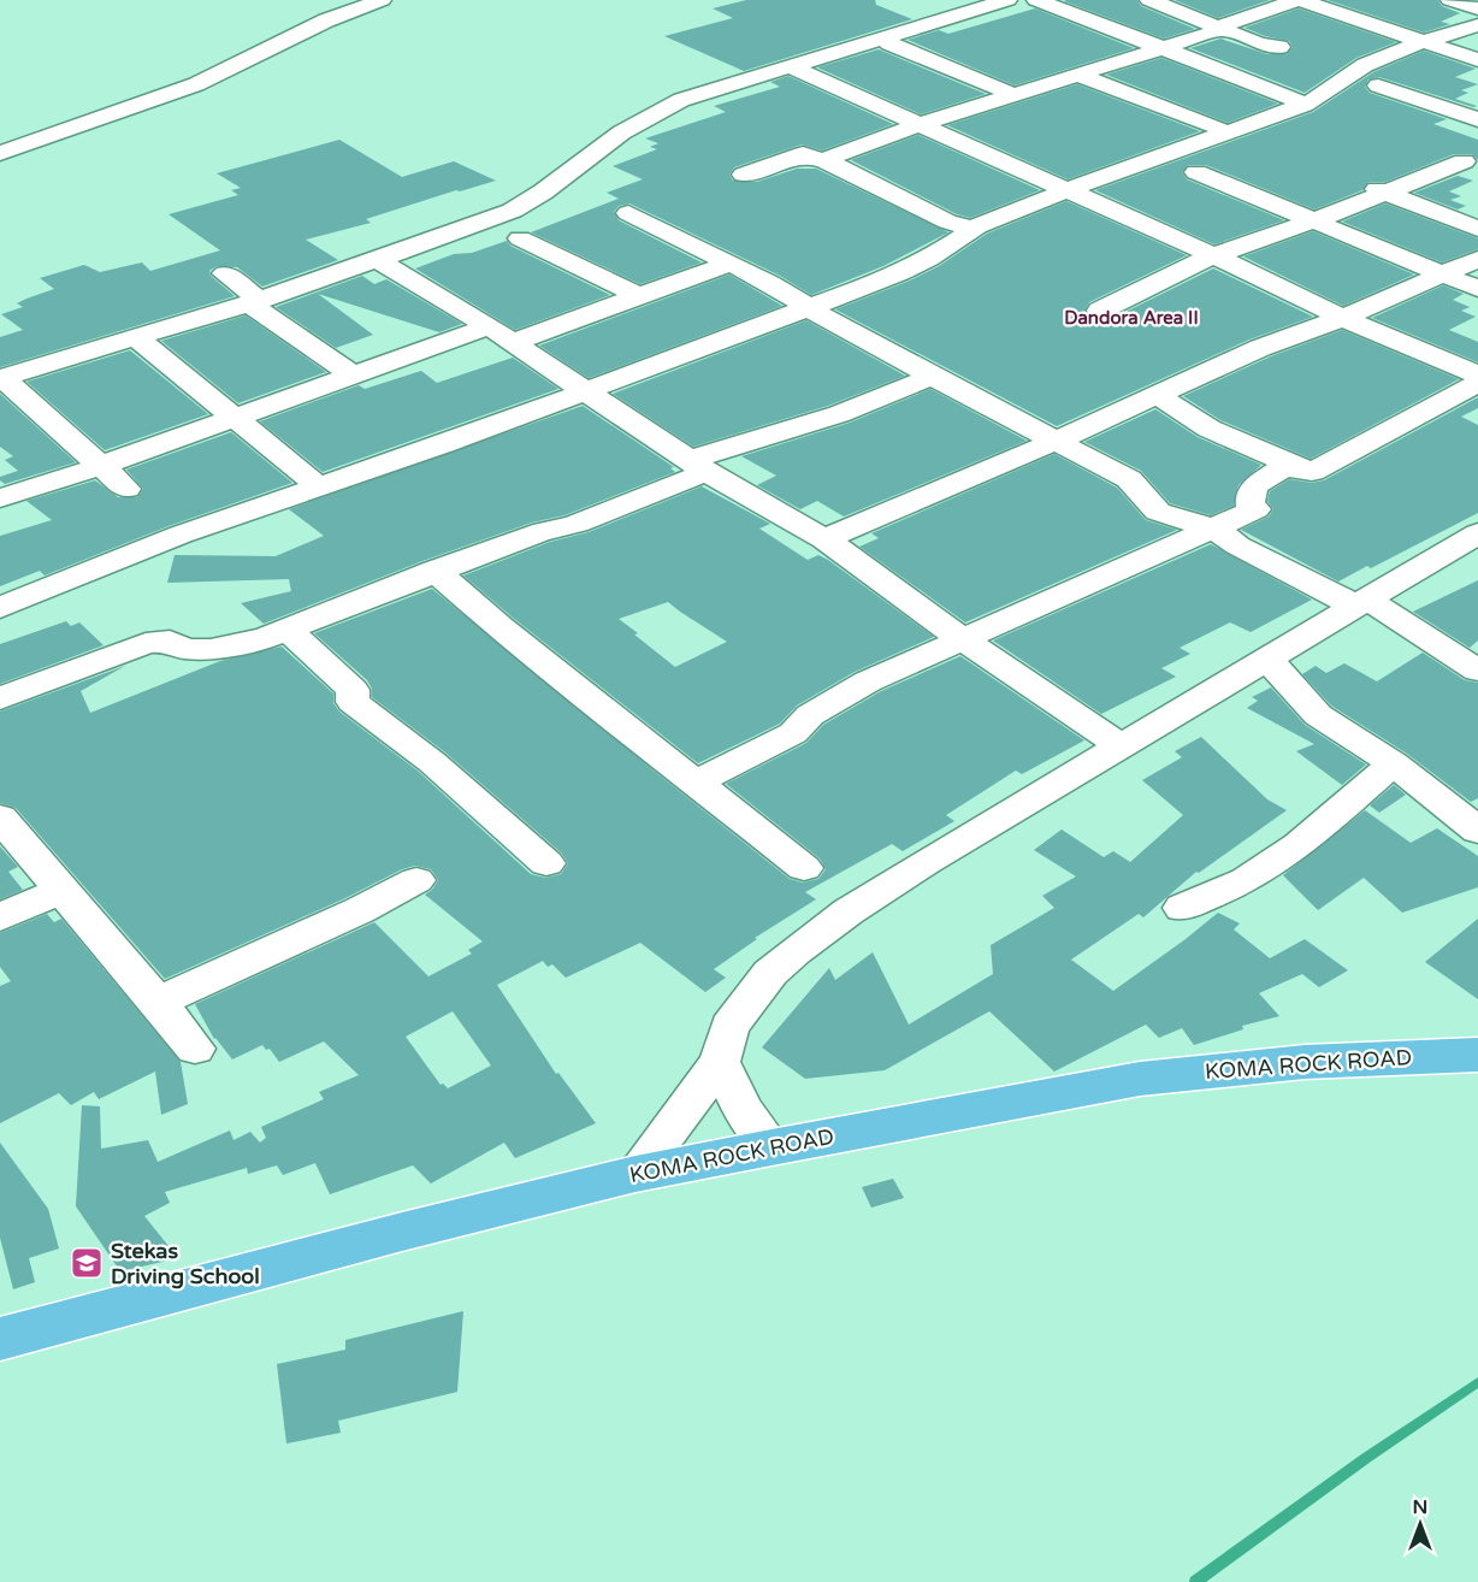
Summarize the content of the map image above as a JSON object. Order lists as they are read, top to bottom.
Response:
{
  "streets": {
    "main road": ["KOMA ROCK ROAD"]
  },
  "districts": ["Dandora Area II"],
  "places": {
    "school or university": ["Stekas Driving School"]
  },
  "north": "top"
}
